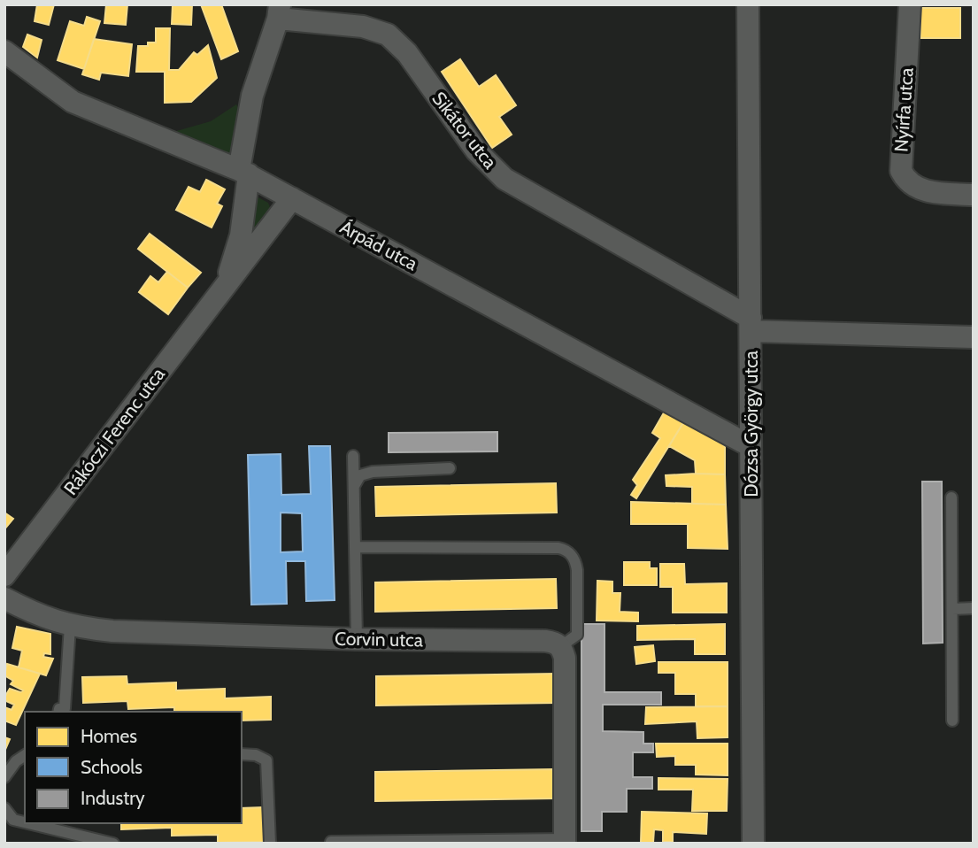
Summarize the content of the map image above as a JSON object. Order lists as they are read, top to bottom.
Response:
{
  "streets": {
    "street": [
      "Nyírfa utca",
      "Sikátor utca",
      "Árpád utca",
      "Dózsa György utca",
      "Rákóczi Ferenc utca",
      "Corvin utca"
    ]
  },
  "crossings": [
    ["Sikátor utca", "Árpád utca"],
    ["Sikátor utca", "Dózsa György utca"],
    ["Sikátor utca", "Rákóczi Ferenc utca"],
    ["Árpád utca", "Dózsa György utca"],
    ["Árpád utca", "Rákóczi Ferenc utca"]
  ],
  "legend": ["Homes", "Schools", "Industry"]
}
